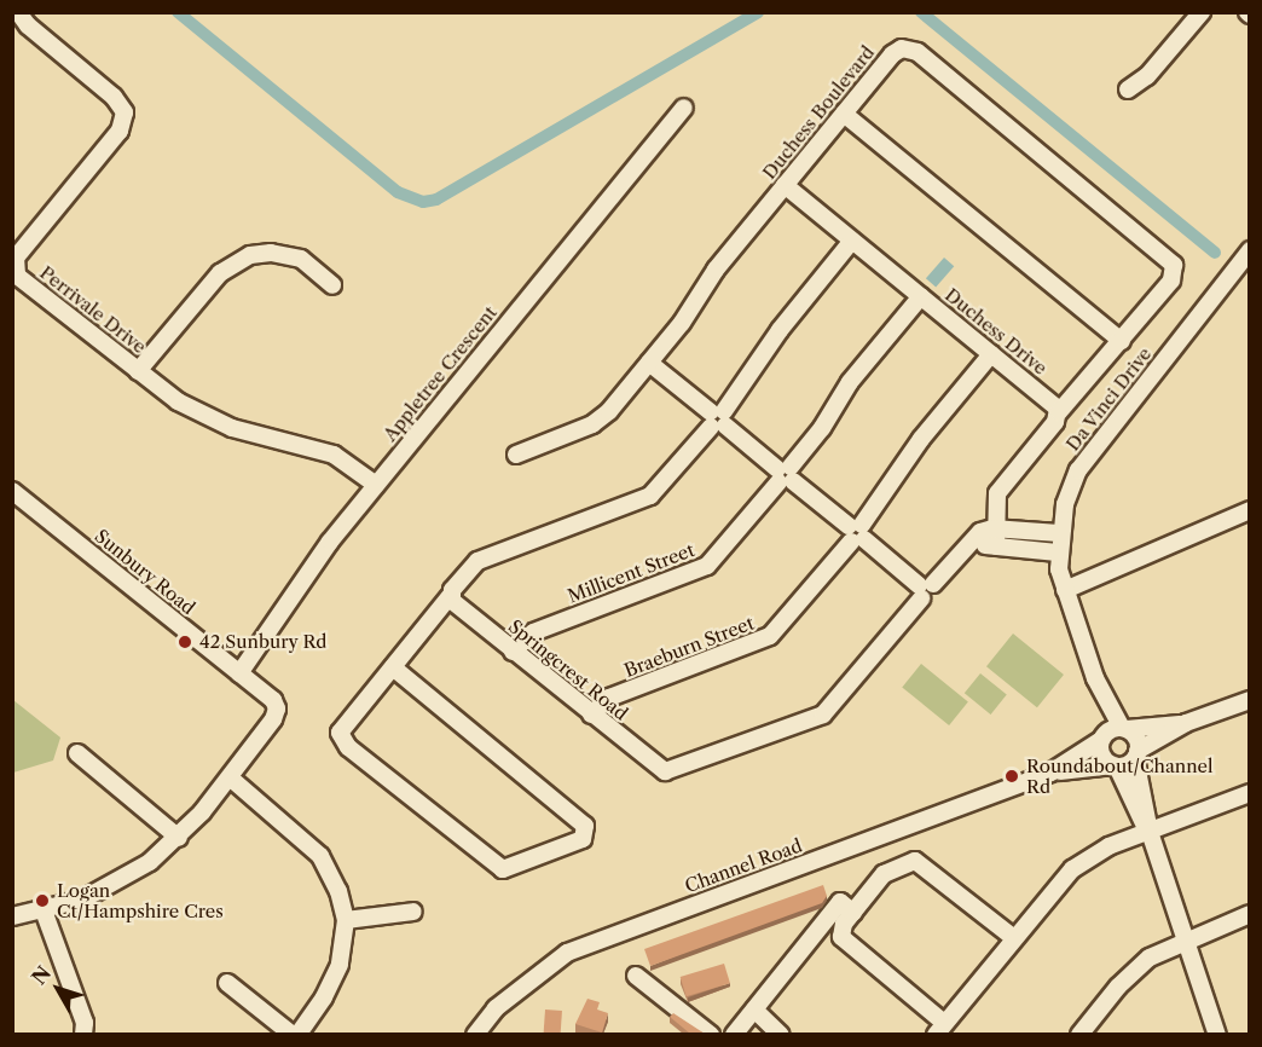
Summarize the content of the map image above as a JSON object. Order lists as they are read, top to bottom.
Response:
{
  "streets": {
    "street": [
      "Duchess Boulevard",
      "Perrivale Drive",
      "Duchess Drive",
      "Appletree Crescent",
      "Da Vinci Drive",
      "Sunbury Road",
      "Millicent Street",
      "Braeburn Street",
      "Springcrest Road",
      "Channel Road"
    ]
  },
  "crossings": [
    ["Duchess Boulevard", "Duchess Drive"],
    ["Perrivale Drive", "Appletree Crescent"],
    ["Duchess Drive", "Millicent Street"],
    ["Duchess Drive", "Braeburn Street"],
    ["Appletree Crescent", "Sunbury Road"],
    ["Da Vinci Drive", "Channel Road"],
    ["Millicent Street", "Springcrest Road"],
    ["Braeburn Street", "Springcrest Road"]
  ],
  "places": ["42 Sunbury Rd", "Roundabout/Channel Rd", "Logan Ct/Hampshire Cres"],
  "north": "top left"
}
